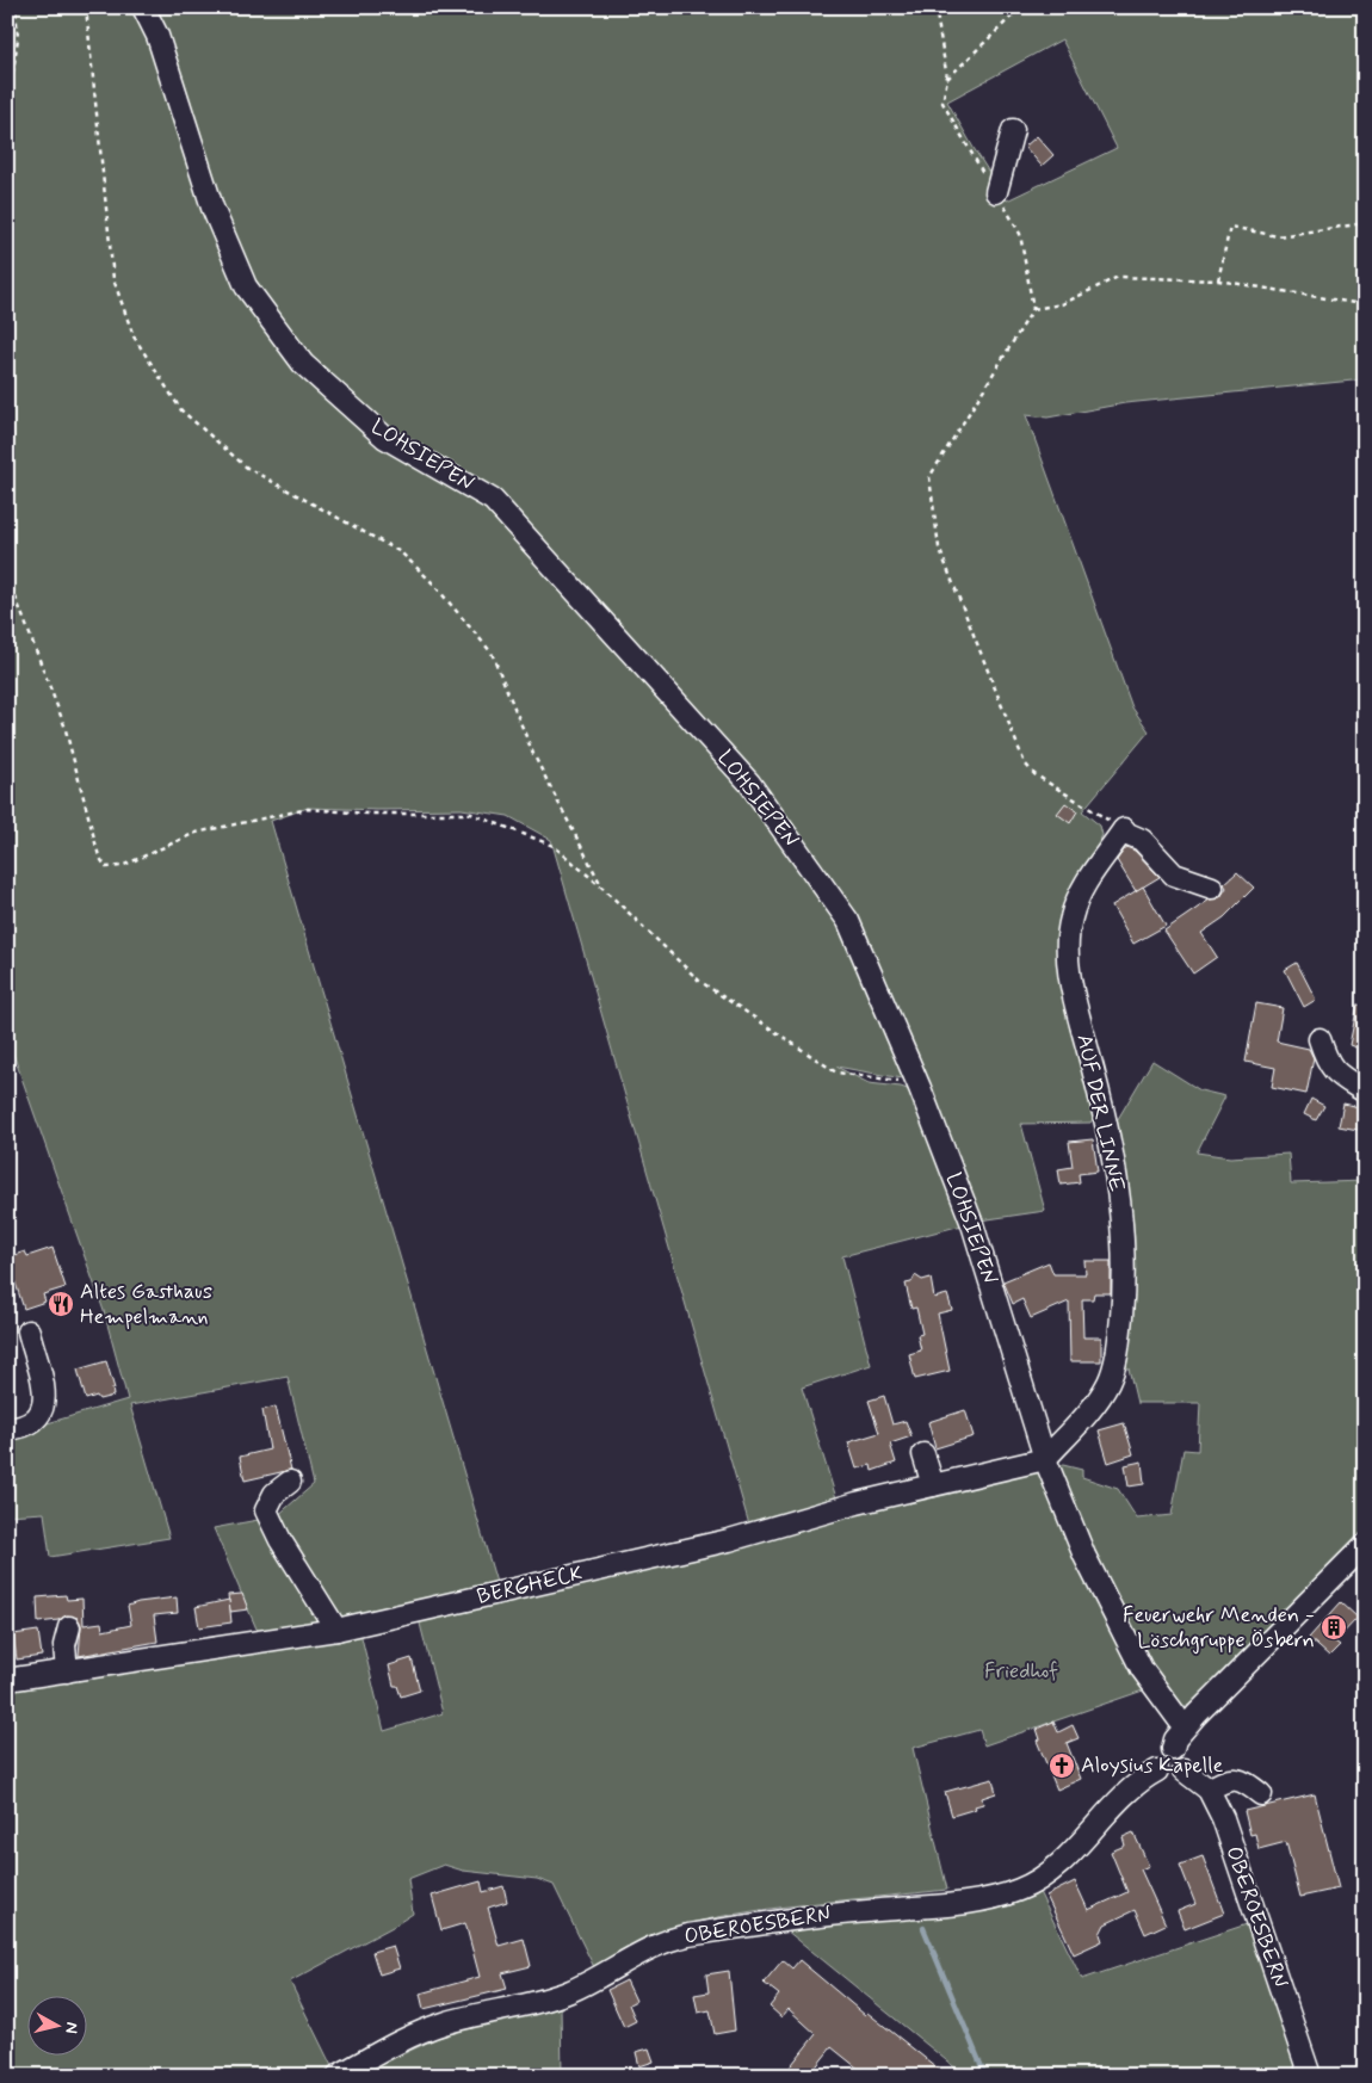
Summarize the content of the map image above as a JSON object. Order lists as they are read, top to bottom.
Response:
{
  "streets": {
    "street": [
      "LOHSIEPEN",
      "AUF DER LINNE",
      "BERGHECK",
      "OBEROESBERN"
    ]
  },
  "crossings": [
    ["LOHSIEPEN", "AUF DER LINNE"],
    ["LOHSIEPEN", "BERGHECK"],
    ["AUF DER LINNE", "BERGHECK"]
  ],
  "parks": ["Friedhof"],
  "places": {
    "restaurant": ["Altes Gasthaus Hempelmann"],
    "building": ["Feuerwehr Menden - Löschgruppe Ösbern"],
    "church": ["Aloysius Kapelle"]
  },
  "north": "right"
}
